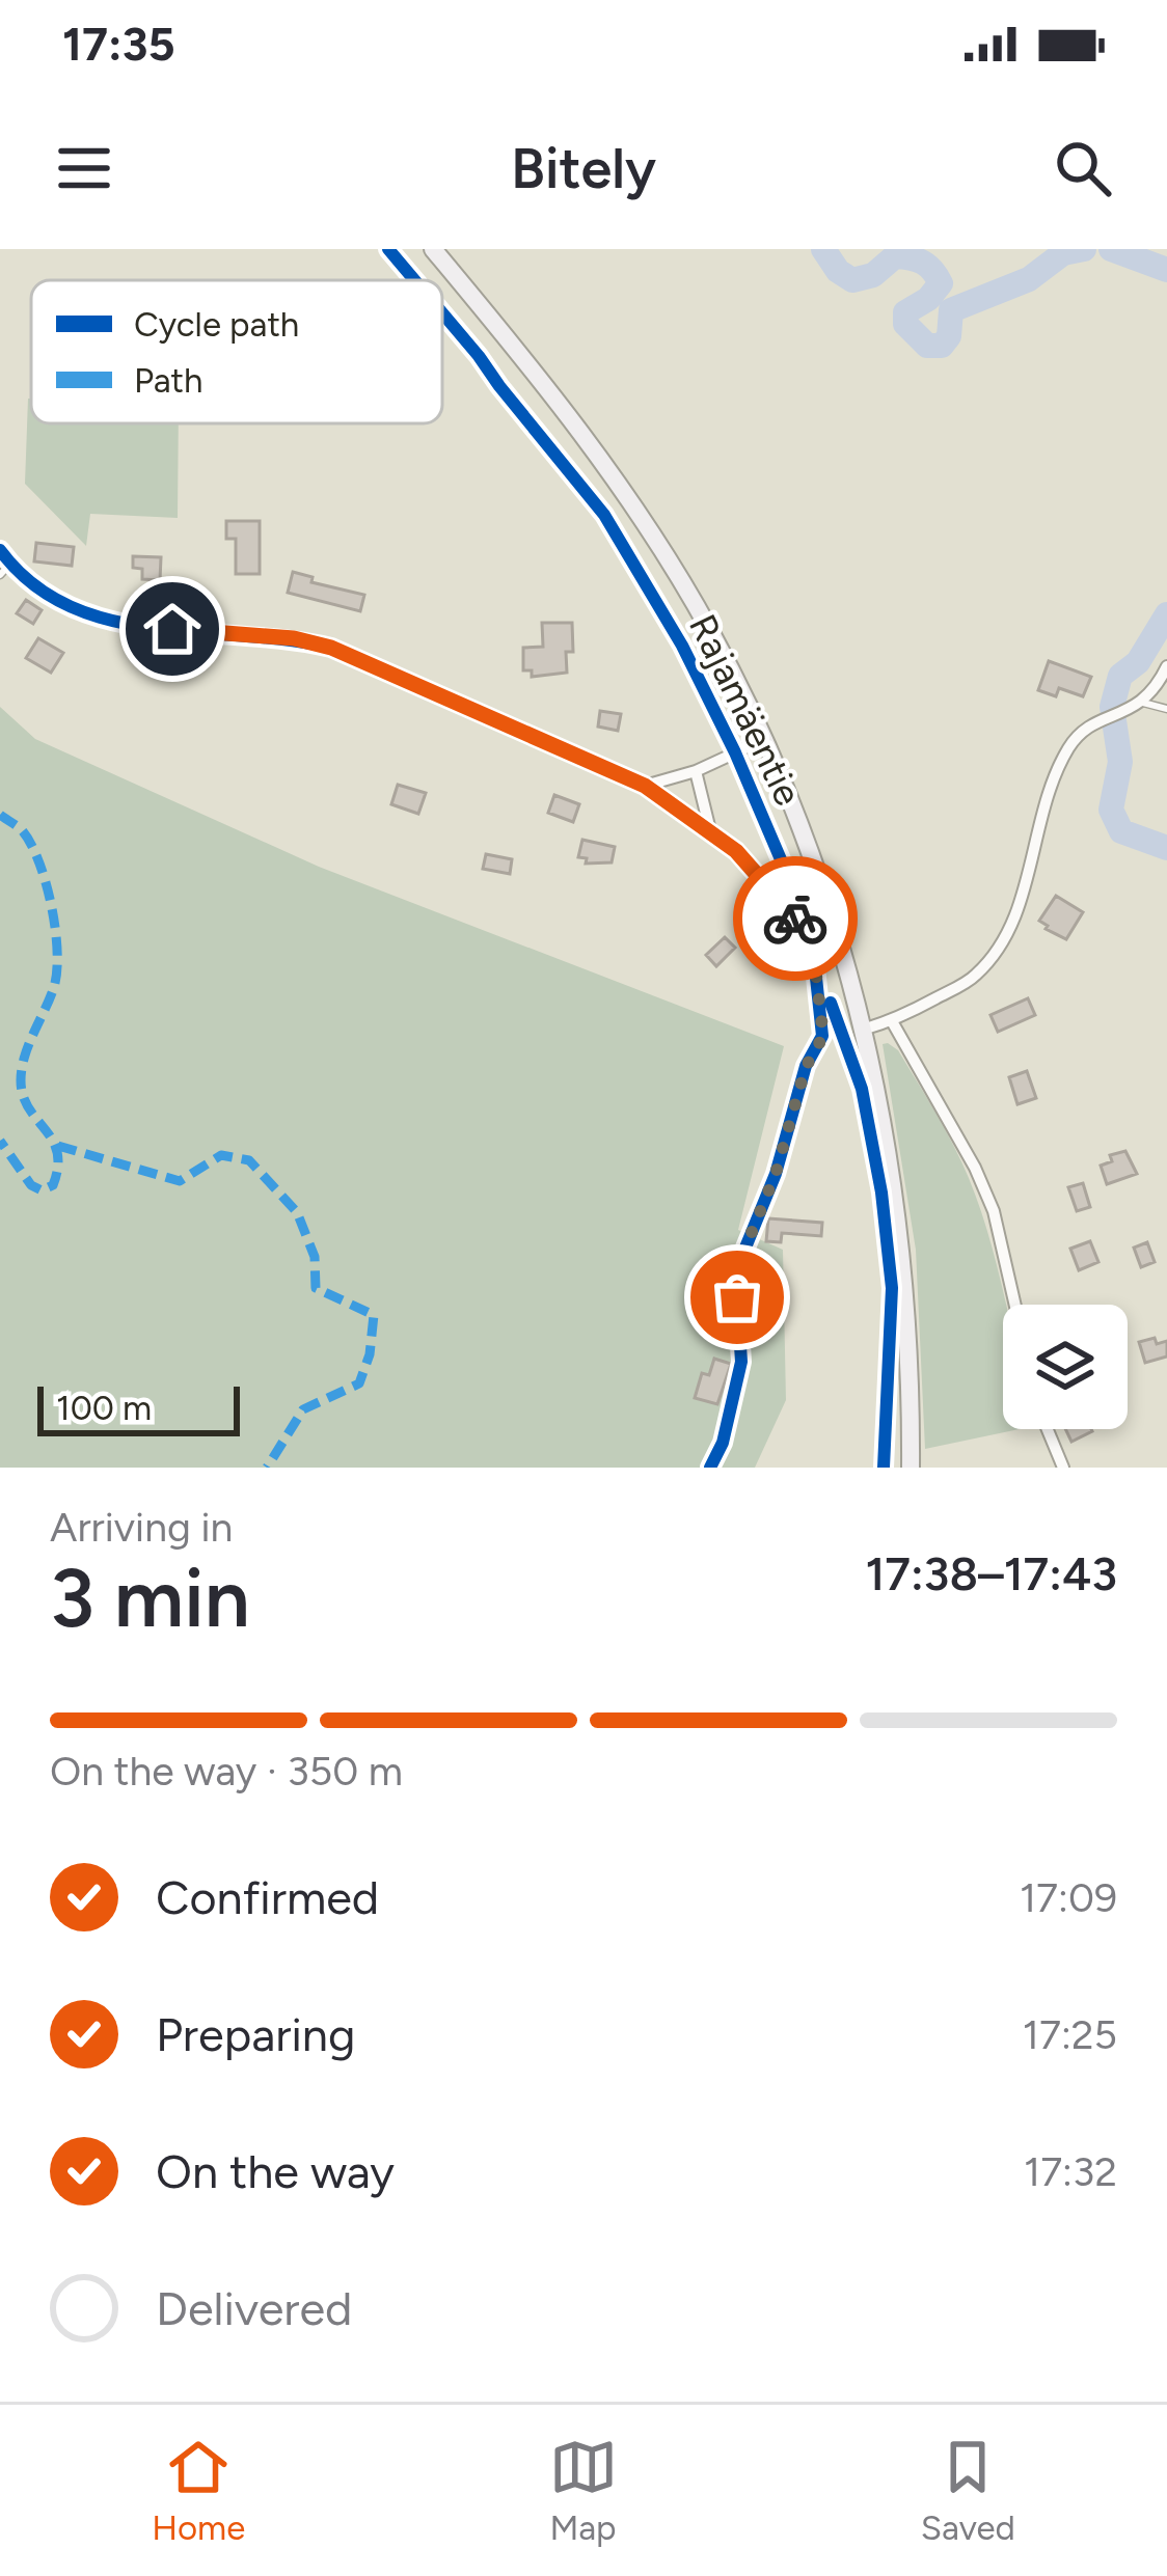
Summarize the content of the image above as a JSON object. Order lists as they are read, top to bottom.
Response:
{
  "streets": {
    "main road": ["Rajamäentie"]
  },
  "legend": ["Cycle path", "Path"],
  "scale_bar": "100 m",
  "page": {
    "status": "17:35",
    "header": "Bitely",
    "scale": "100 m",
    "heading": ["3 min", "Arriving in", "17:38–17:43"],
    "bar": "On the way · 350 m",
    "list": [
      ["Confirmed", "17:09"],
      ["Preparing", "17:25"],
      ["On the way", "17:32"],
      "Delivered"
    ],
    "tabs": ["Home", "Map", "Saved"]
  }
}
